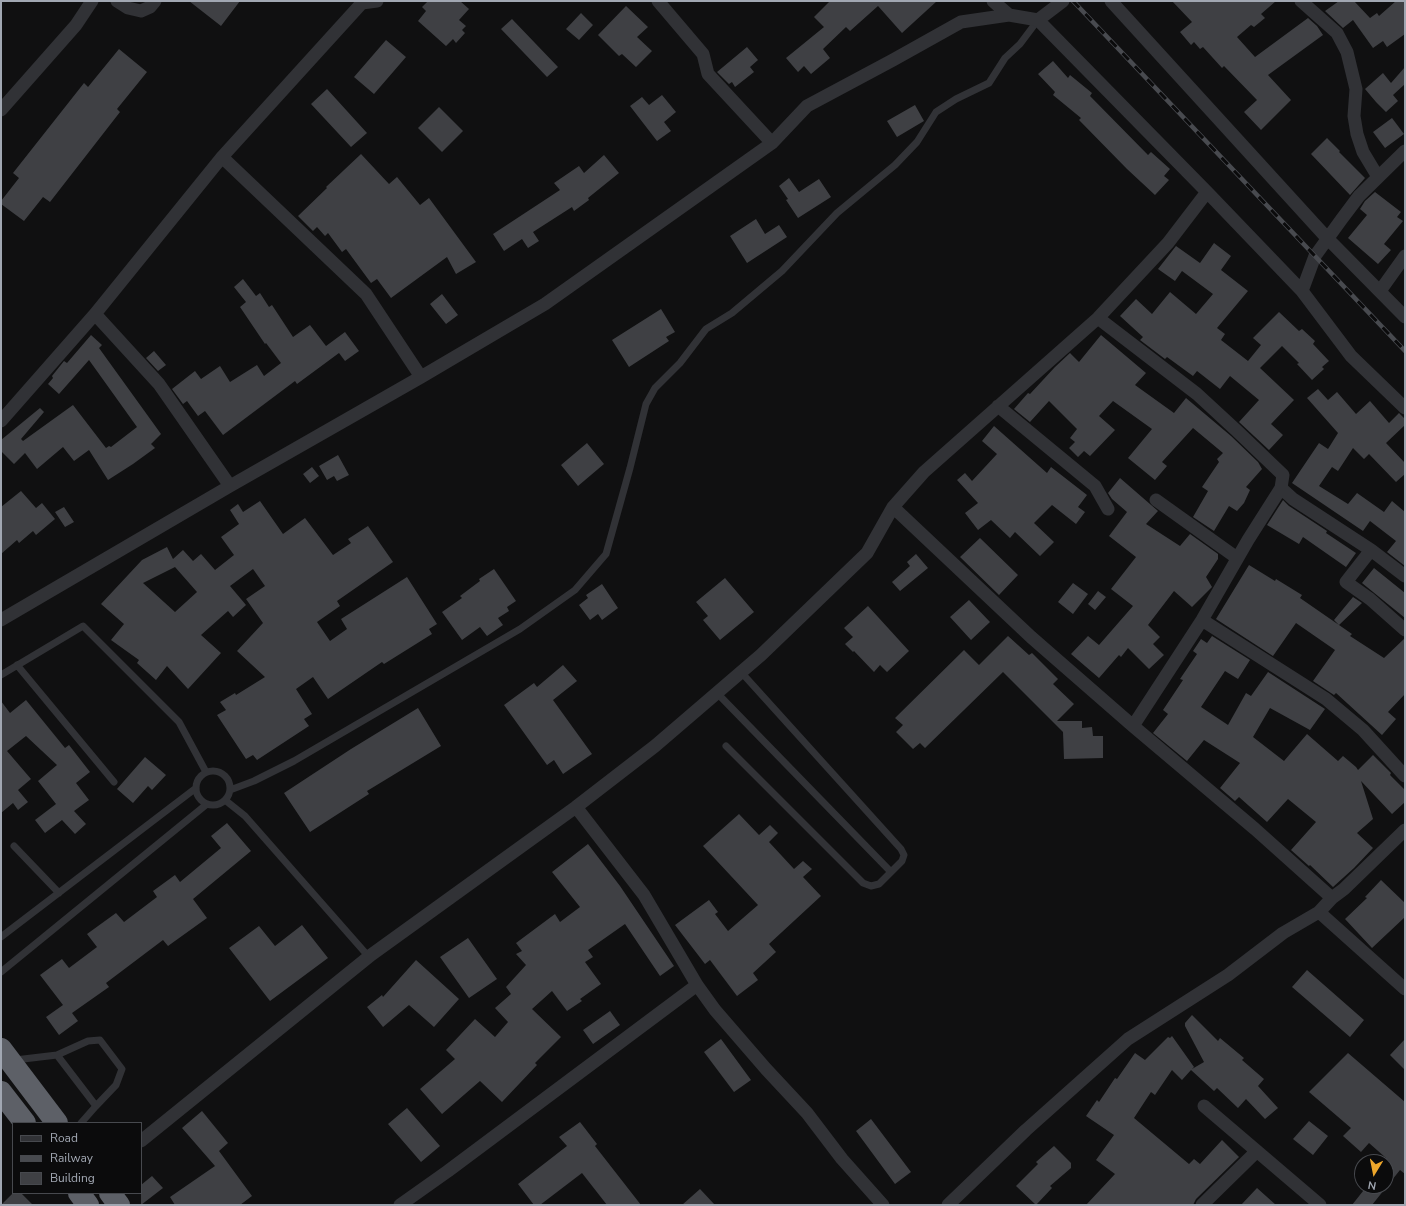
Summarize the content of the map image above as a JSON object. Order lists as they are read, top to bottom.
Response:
{
  "legend": ["Road", "Railway", "Building"],
  "north": "bottom"
}
